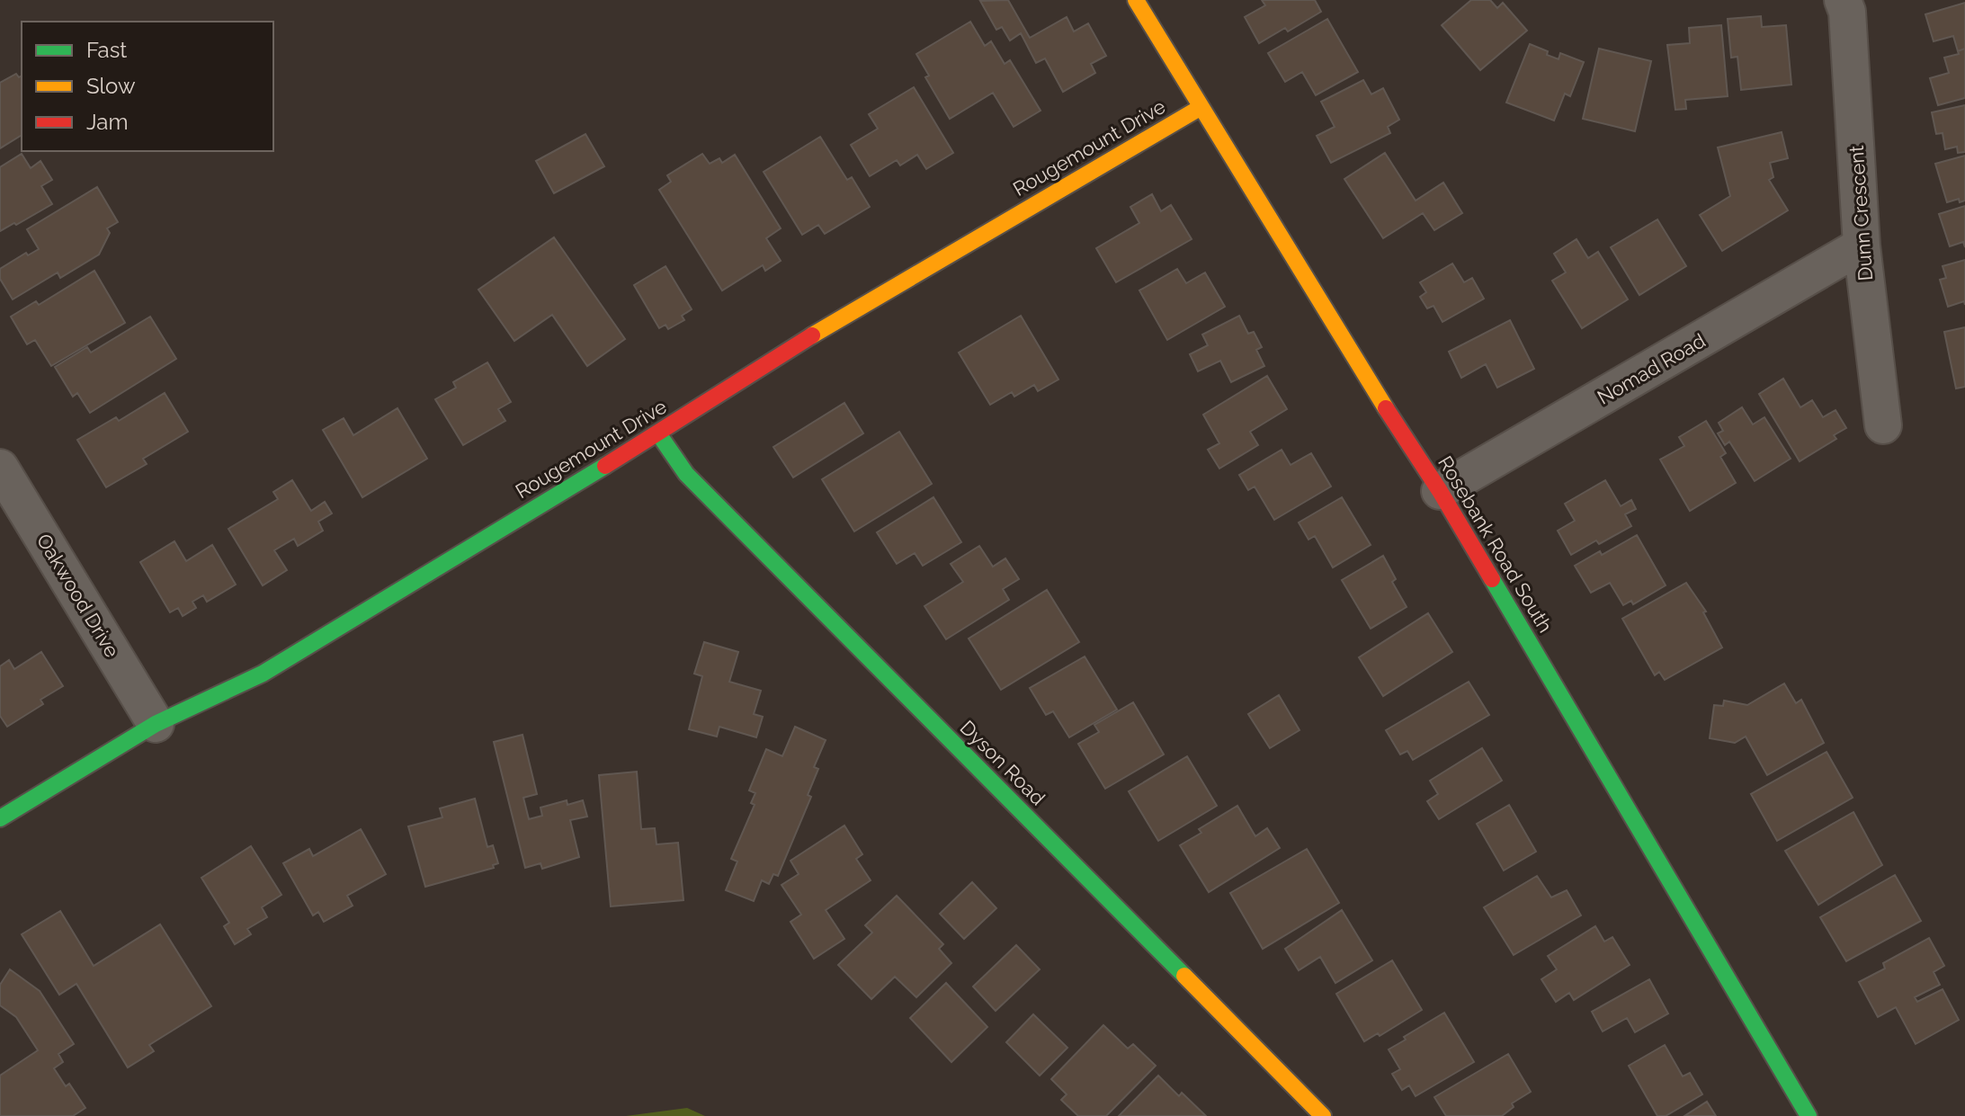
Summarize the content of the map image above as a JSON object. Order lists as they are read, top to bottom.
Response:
{
  "streets": {
    "street": [
      "Rougemount Drive",
      "Dunn Crescent",
      "Nomad Road",
      "Rosebank Road South",
      "Oakwood Drive",
      "Dyson Road"
    ]
  },
  "crossings": [
    ["Rougemount Drive", "Rosebank Road South"],
    ["Rougemount Drive", "Oakwood Drive"],
    ["Rougemount Drive", "Dyson Road"],
    ["Dunn Crescent", "Nomad Road"],
    ["Nomad Road", "Rosebank Road South"]
  ],
  "legend": ["Fast", "Slow", "Jam"]
}
